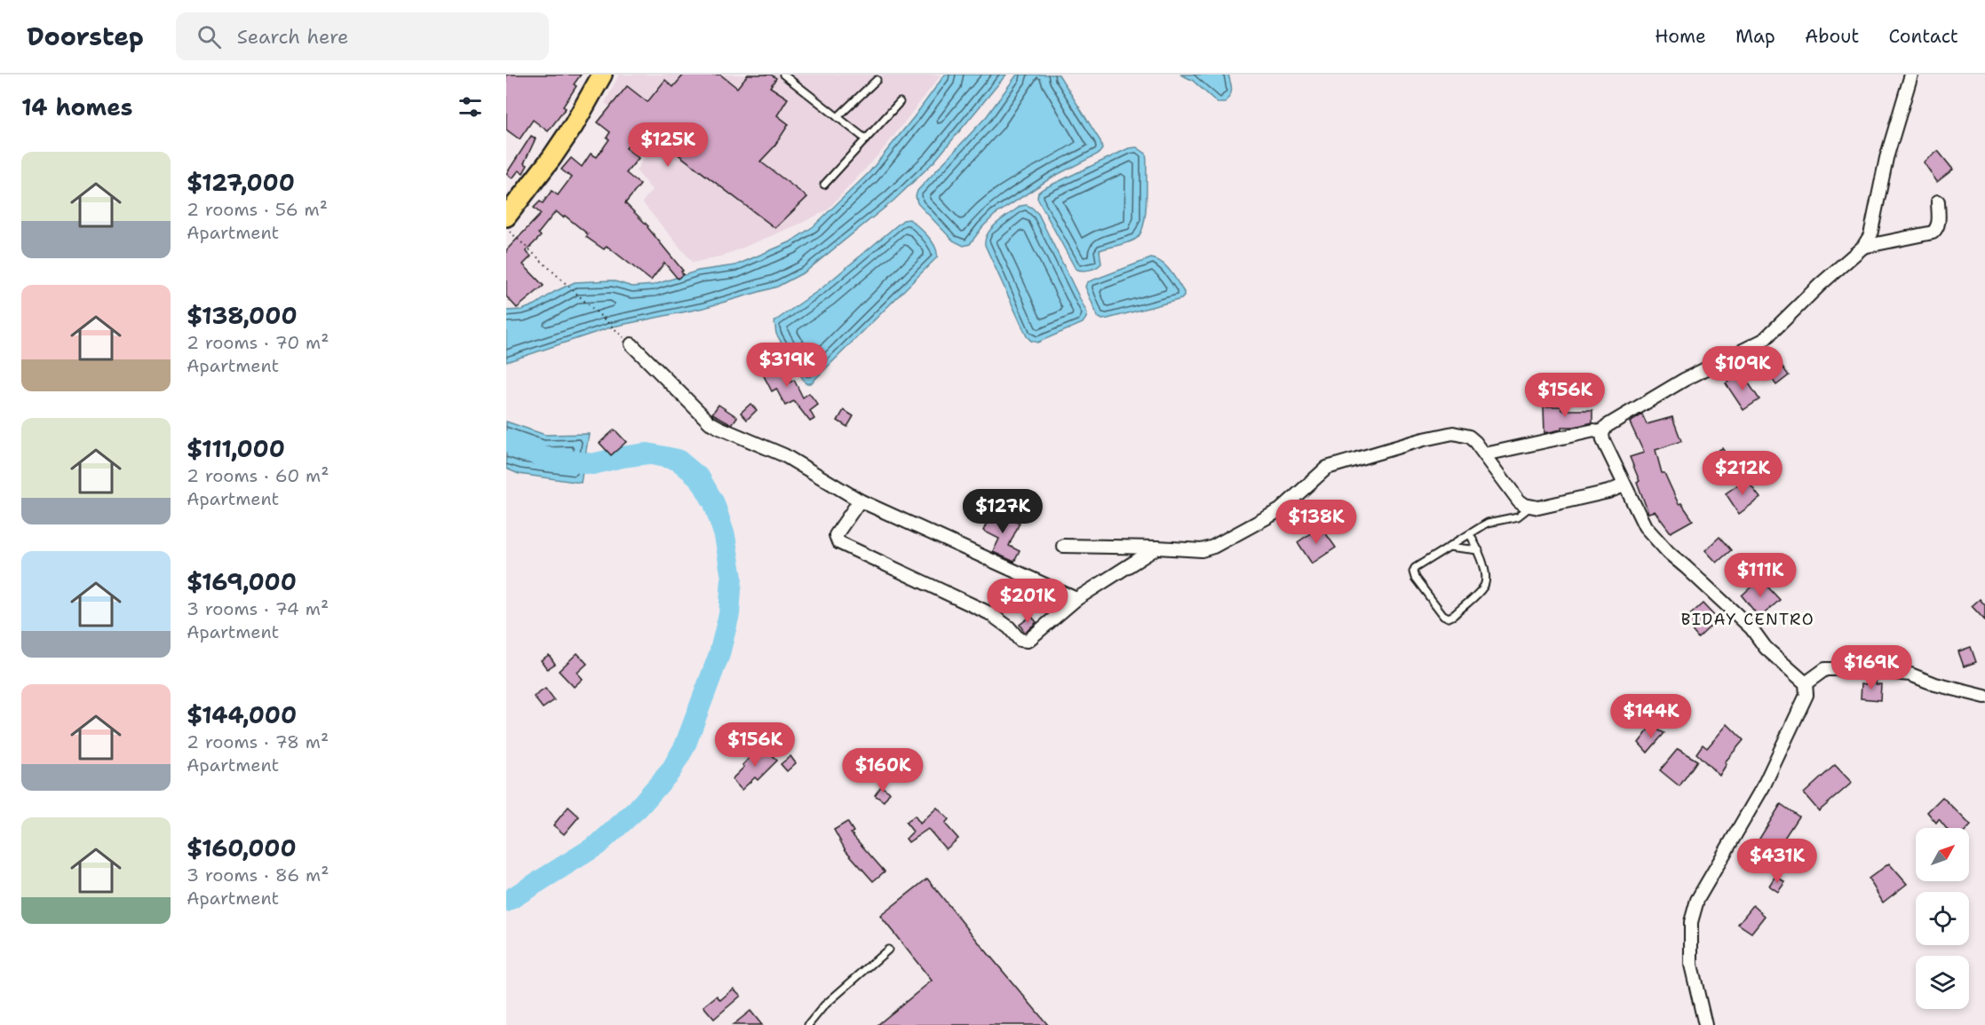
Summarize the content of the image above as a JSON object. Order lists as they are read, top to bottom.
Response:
{
  "districts": ["BIDAY CENTRO"],
  "north": "top right",
  "page": {
    "header": "Doorstep",
    "search": "Search here",
    "nav": [
      "Home",
      "Map",
      "About",
      "Contact"
    ],
    "heading": "14 homes",
    "price": [
      "$125K",
      "$319K",
      "$109K",
      "$156K",
      "$212K",
      "$127K",
      "$138K",
      "$111K",
      "$201K",
      "$169K",
      "$144K",
      "$156K",
      "$160K",
      "$431K"
    ],
    "list": [
      {
        "name": "$127,000",
        "note": "2 rooms · 56 m² · Apartment"
      },
      {
        "name": "$138,000",
        "note": "2 rooms · 70 m² · Apartment"
      },
      {
        "name": "$111,000",
        "note": "2 rooms · 60 m² · Apartment"
      },
      {
        "name": "$169,000",
        "note": "3 rooms · 74 m² · Apartment"
      },
      {
        "name": "$144,000",
        "note": "2 rooms · 78 m² · Apartment"
      },
      {
        "name": "$160,000",
        "note": "3 rooms · 86 m² · Apartment"
      }
    ]
  }
}
